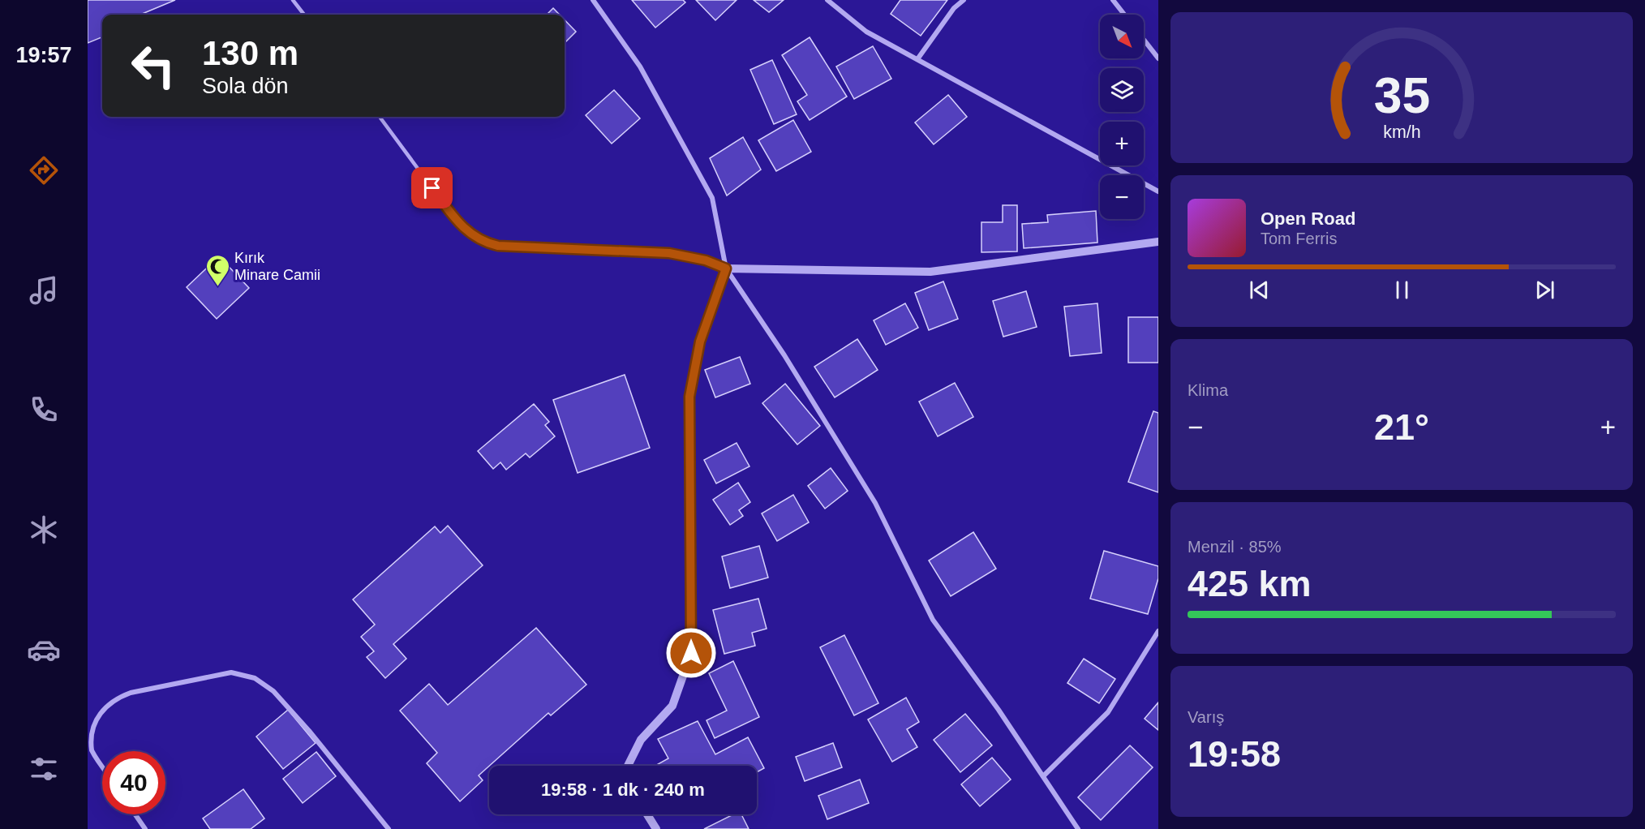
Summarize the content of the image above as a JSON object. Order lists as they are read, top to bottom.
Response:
{
  "places": {
    "mosque": ["Kırık Minare Camii"]
  },
  "north": "bottom right",
  "page": {
    "tabs": "19:57",
    "map_buttons": ["+", "−"],
    "turn": ["130 m", "Sola dön"],
    "song": ["Open Road", "Tom Ferris"],
    "tile": [
      "Klima",
      ["Menzil · 85%", "425 km"],
      ["Varış", "19:58"]
    ],
    "heat": ["−", "21°", "+"],
    "limit": "40",
    "trip": "19:58 · 1 dk · 240 m",
    "gauge": ["35", "km/h"]
  }
}
